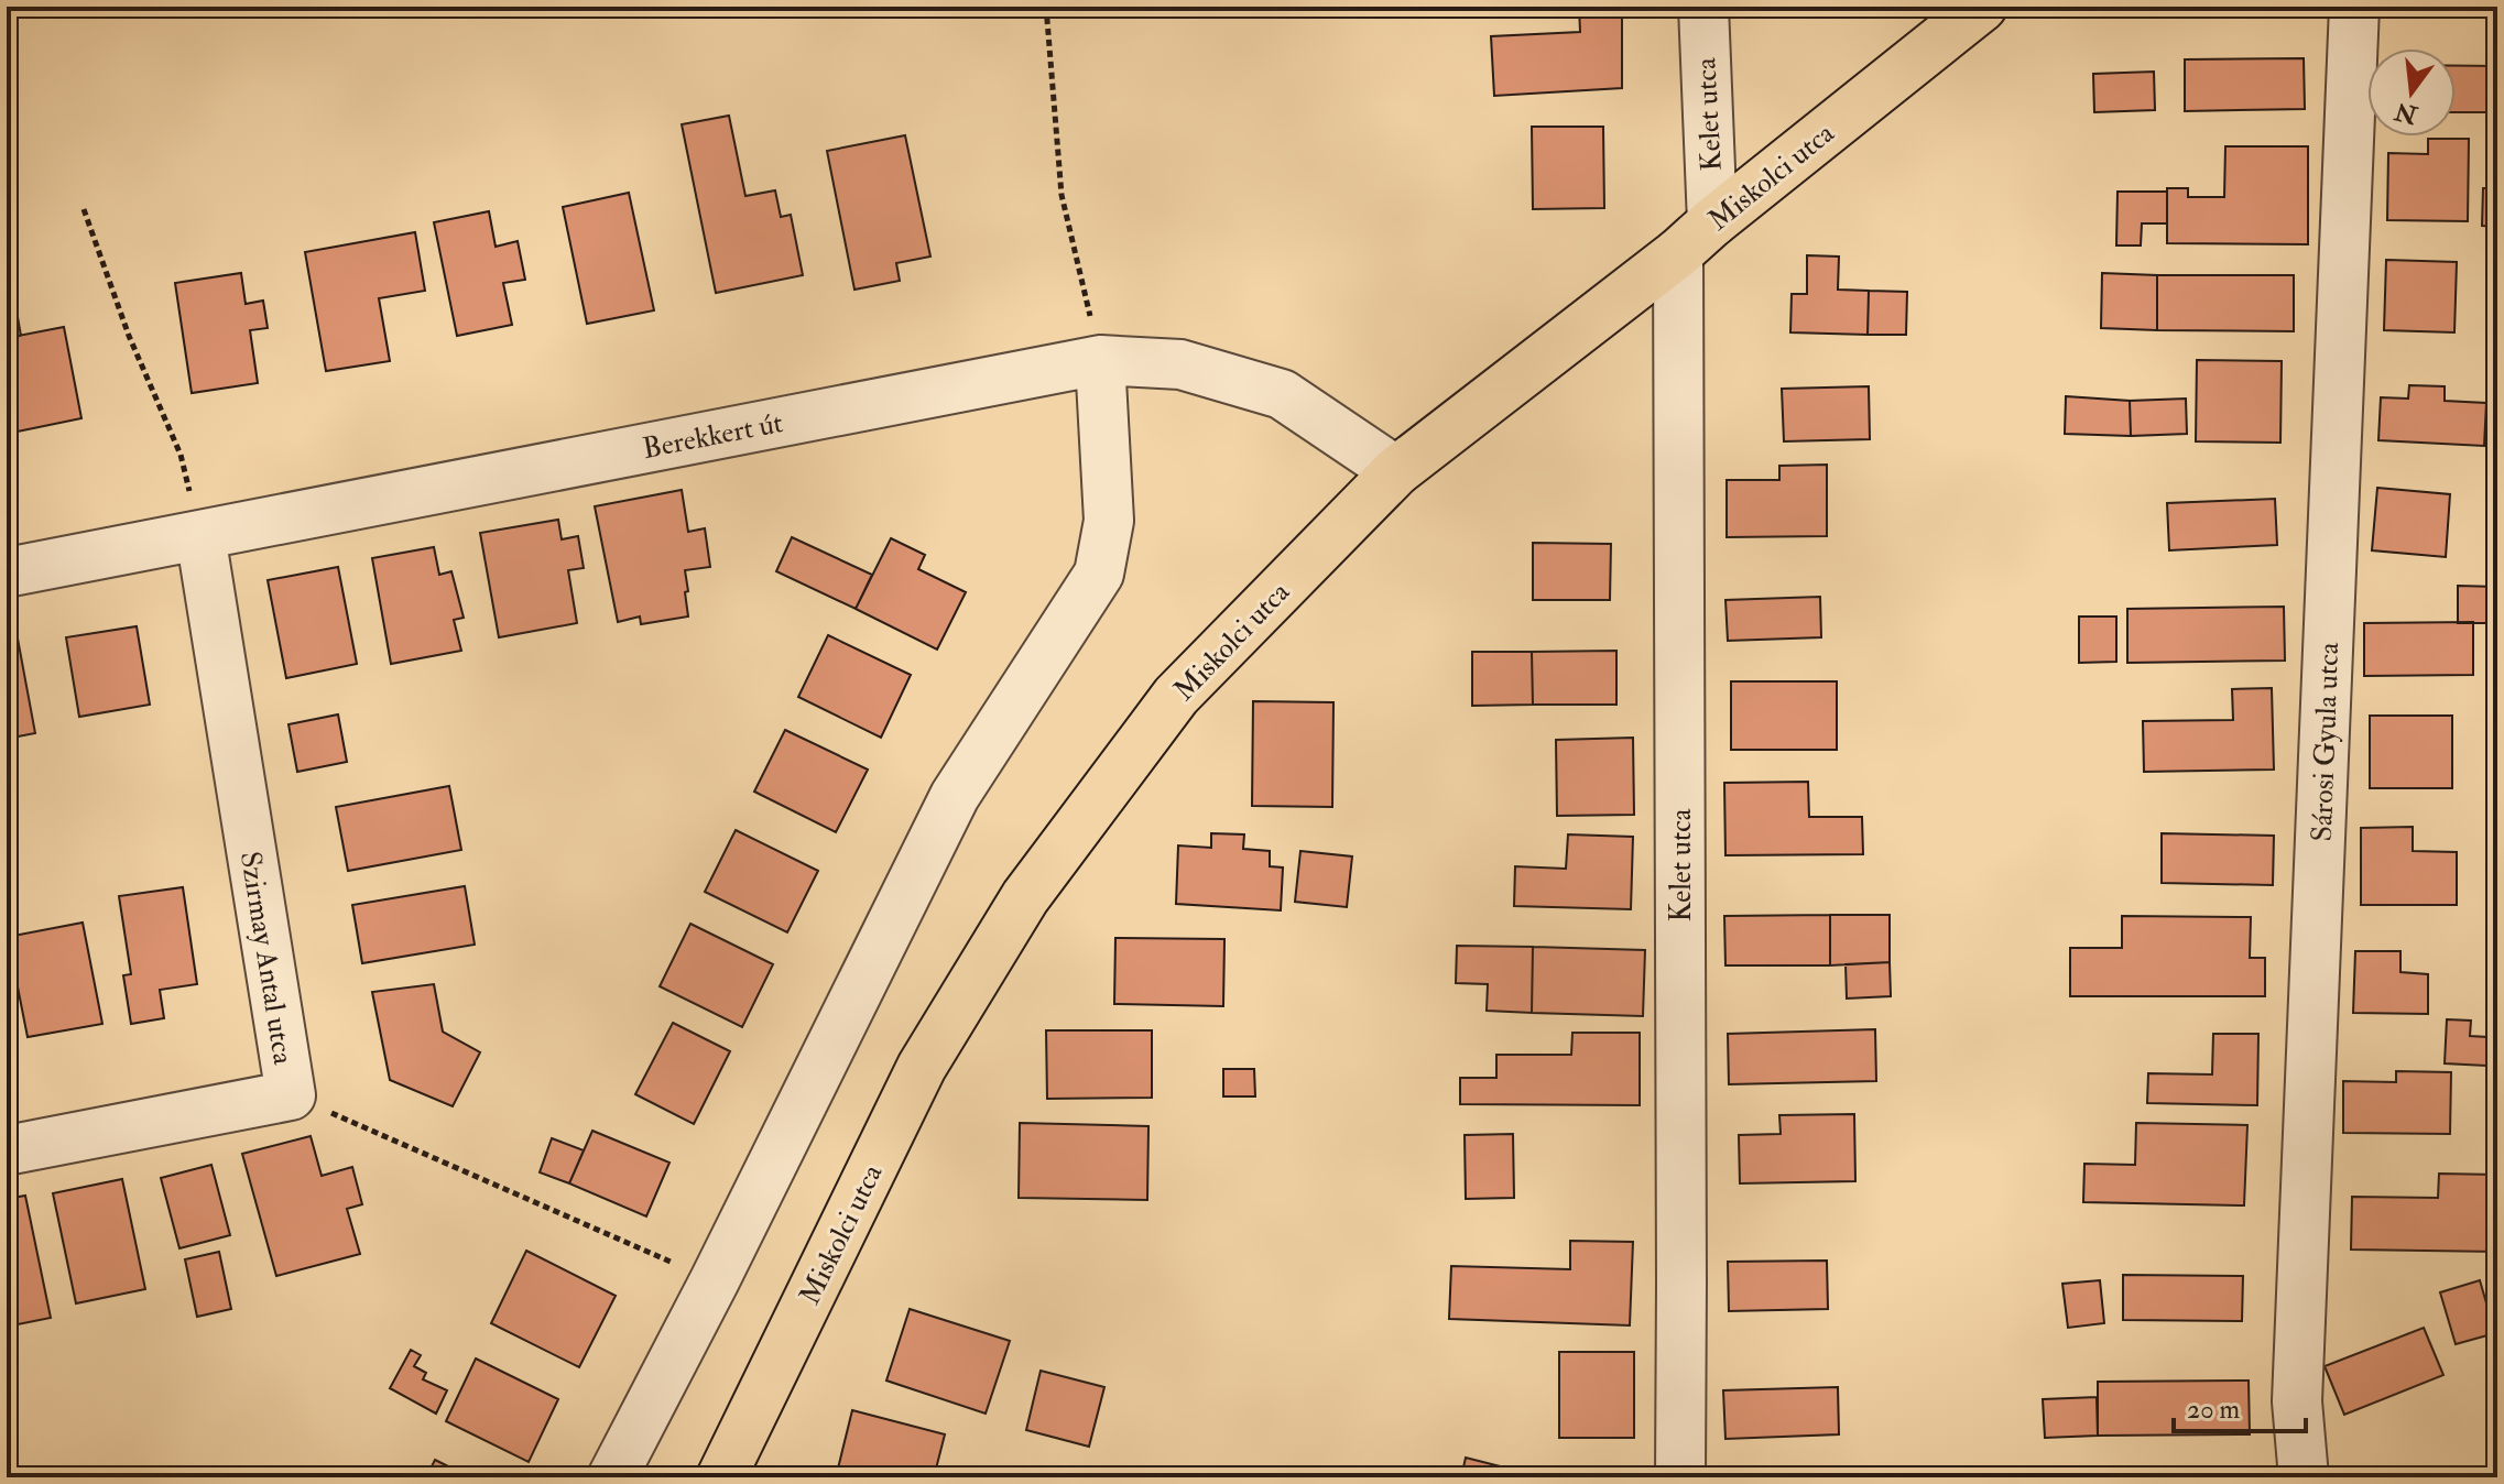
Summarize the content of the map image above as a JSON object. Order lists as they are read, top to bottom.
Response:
{
  "streets": {
    "main road": ["Miskolci utca"],
    "street": [
      "Kelet utca",
      "Berekkert út",
      "Sárosi Gyula utca",
      "Szirmay Antal utca"
    ]
  },
  "crossings": [
    ["Kelet utca", "Miskolci utca"],
    ["Miskolci utca", "Berekkert út"],
    ["Berekkert út", "Szirmay Antal utca"]
  ],
  "scale_bar": "20 m",
  "north": "bottom"
}
